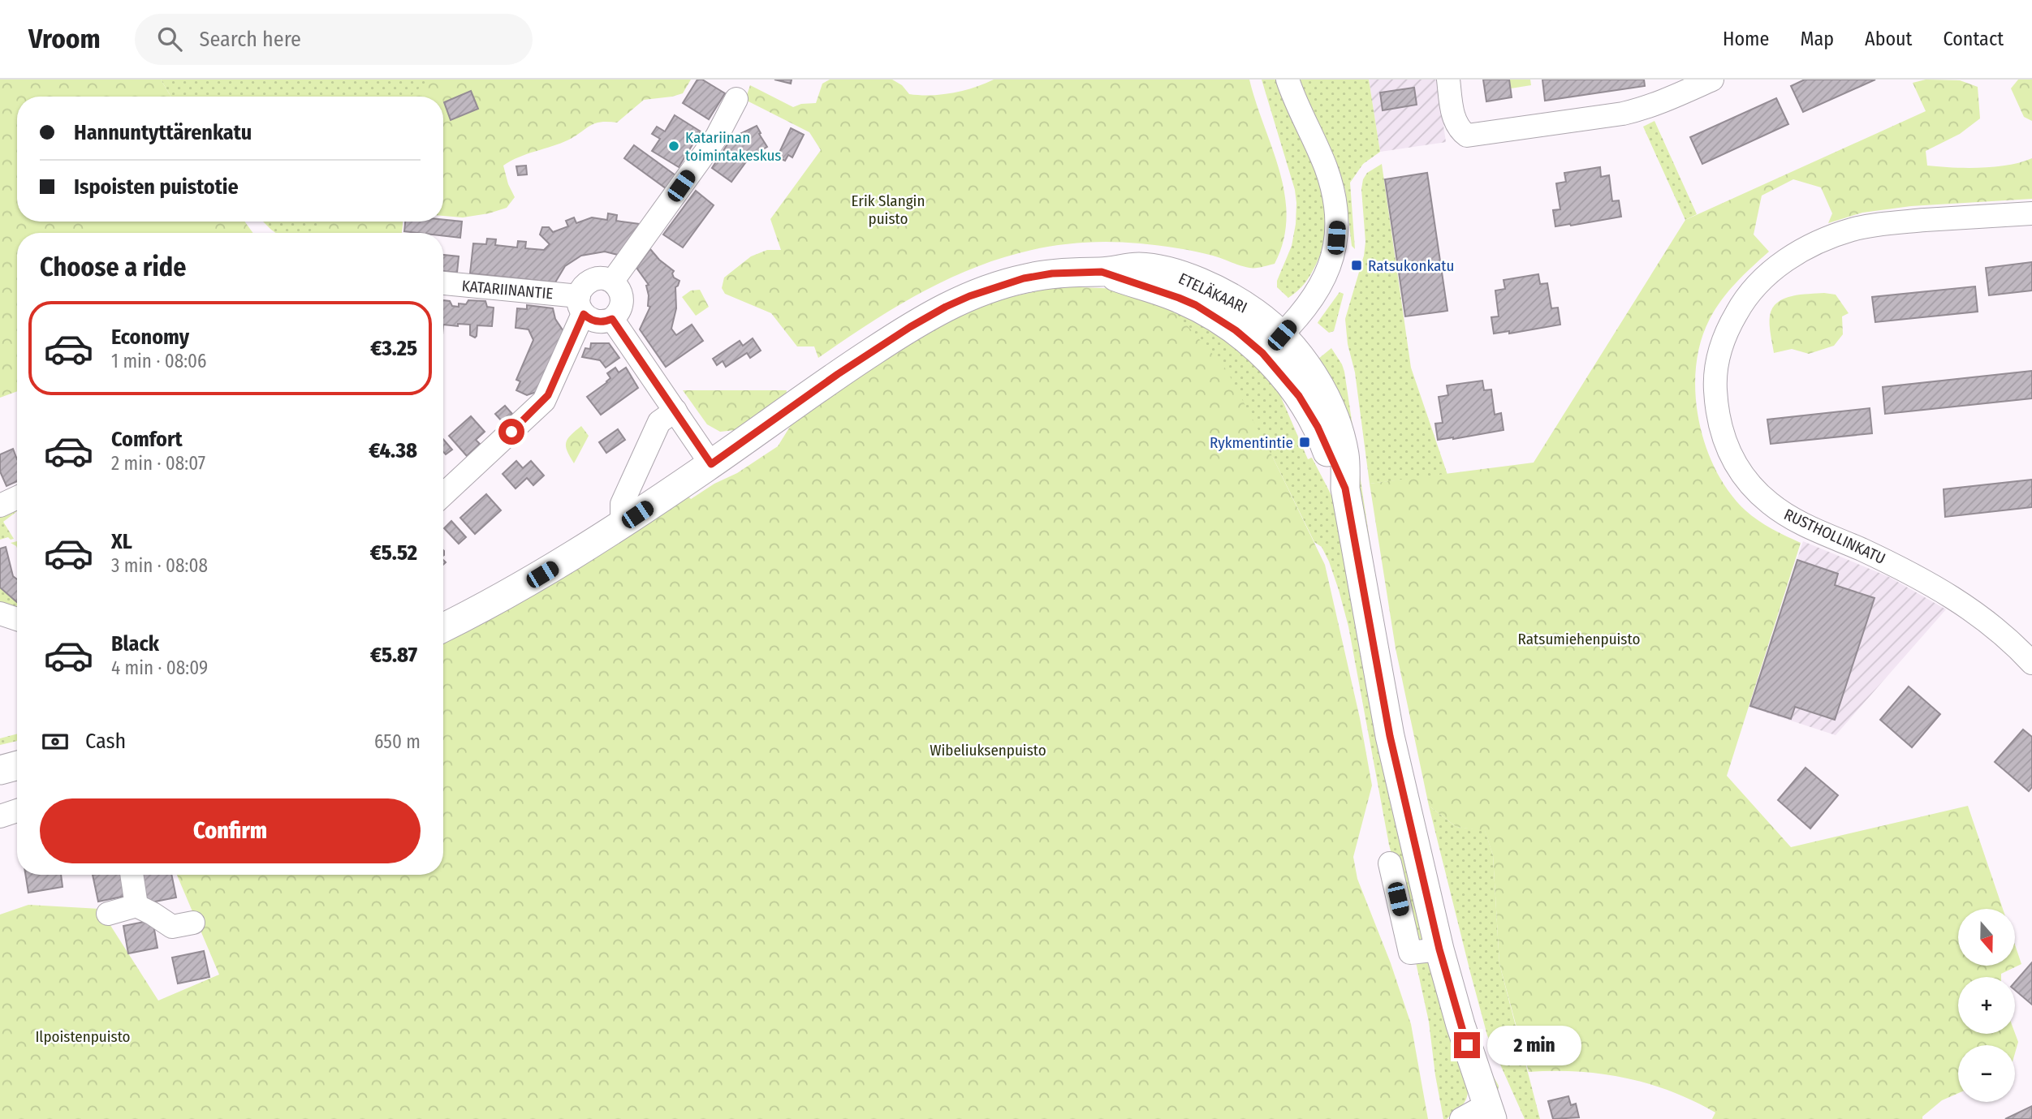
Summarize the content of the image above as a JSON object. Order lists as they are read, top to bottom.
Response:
{
  "streets": {
    "main road": ["ETELÄKAARI"],
    "street": ["KATARIINANTIE", "RUSTHOLLINKATU"]
  },
  "parks": [
    "Erik Slangin puisto",
    "Ratsumiehenpuisto",
    "Wibeliuksenpuisto",
    "Ilpoistenpuisto"
  ],
  "places": {
    "other": ["Katariinan toimintakeskus"],
    "transit": ["Ratsukonkatu", "Rykmentintie"]
  },
  "north": "bottom",
  "page": {
    "header": "Vroom",
    "search": "Search here",
    "nav": [
      "Home",
      "Map",
      "About",
      "Contact"
    ],
    "banner": ["Hannuntyttärenkatu", "Ispoisten puistotie"],
    "heading": "Choose a ride",
    "list": [
      {
        "name": "Economy",
        "note": "1 min · 08:06",
        "value": "€3.25"
      },
      {
        "name": "Comfort",
        "note": "2 min · 08:07",
        "value": "€4.38"
      },
      {
        "name": "XL",
        "note": "3 min · 08:08",
        "value": "€5.52"
      },
      {
        "name": "Black",
        "note": "4 min · 08:09",
        "value": "€5.87"
      }
    ],
    "pay": ["Cash", "650 m"],
    "buttons": "Confirm",
    "map_buttons": ["+", "−"],
    "bubble": "2 min"
  }
}
